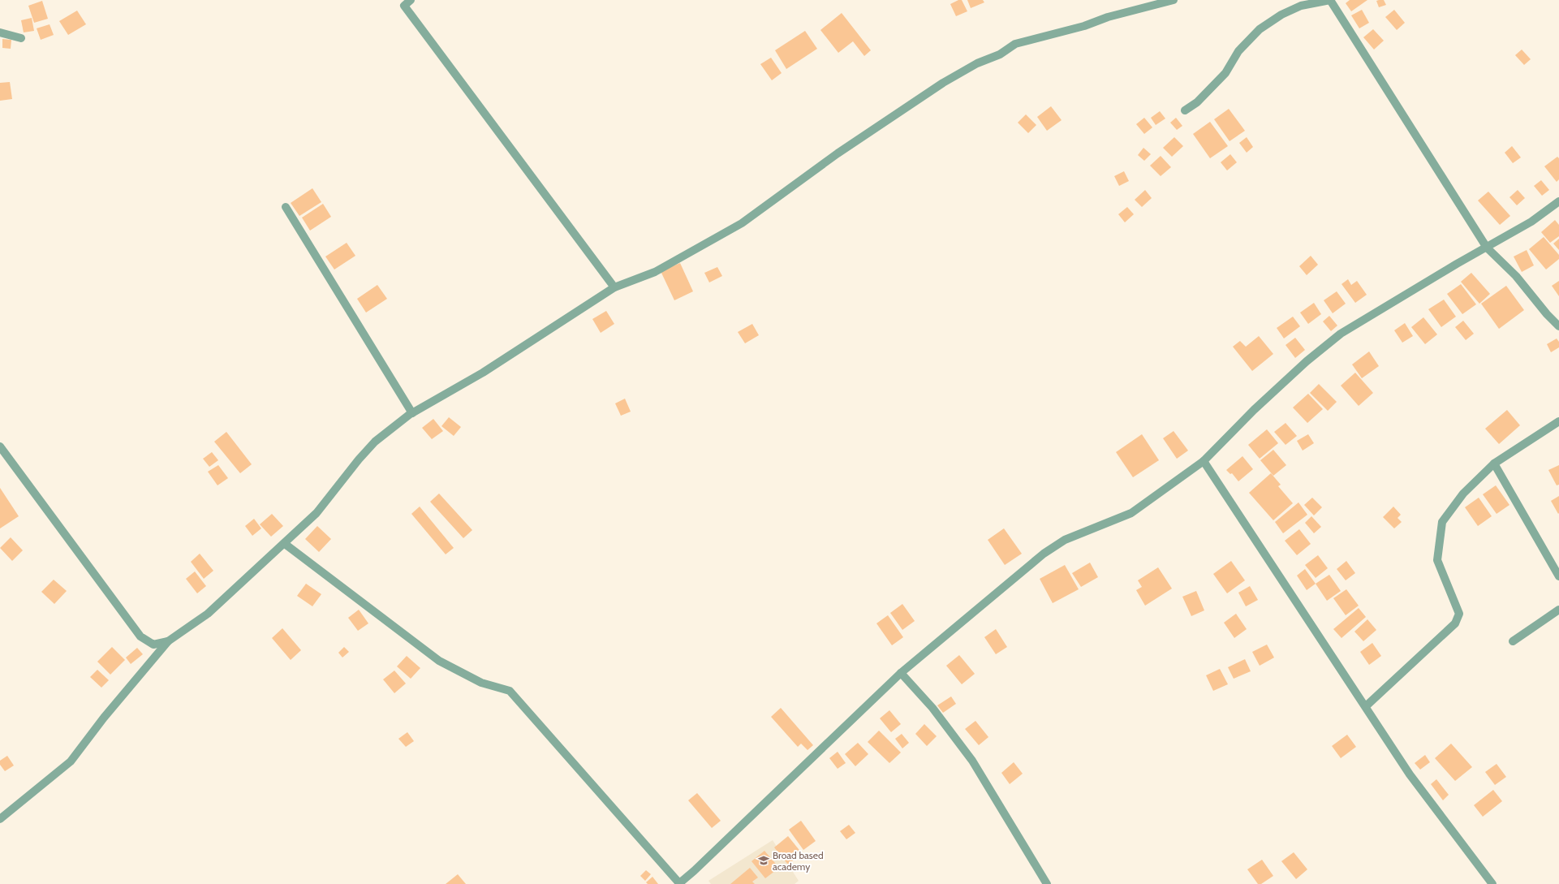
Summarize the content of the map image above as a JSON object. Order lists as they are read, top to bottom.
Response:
{
  "places": {
    "school or university": ["Broad based academy"]
  }
}
